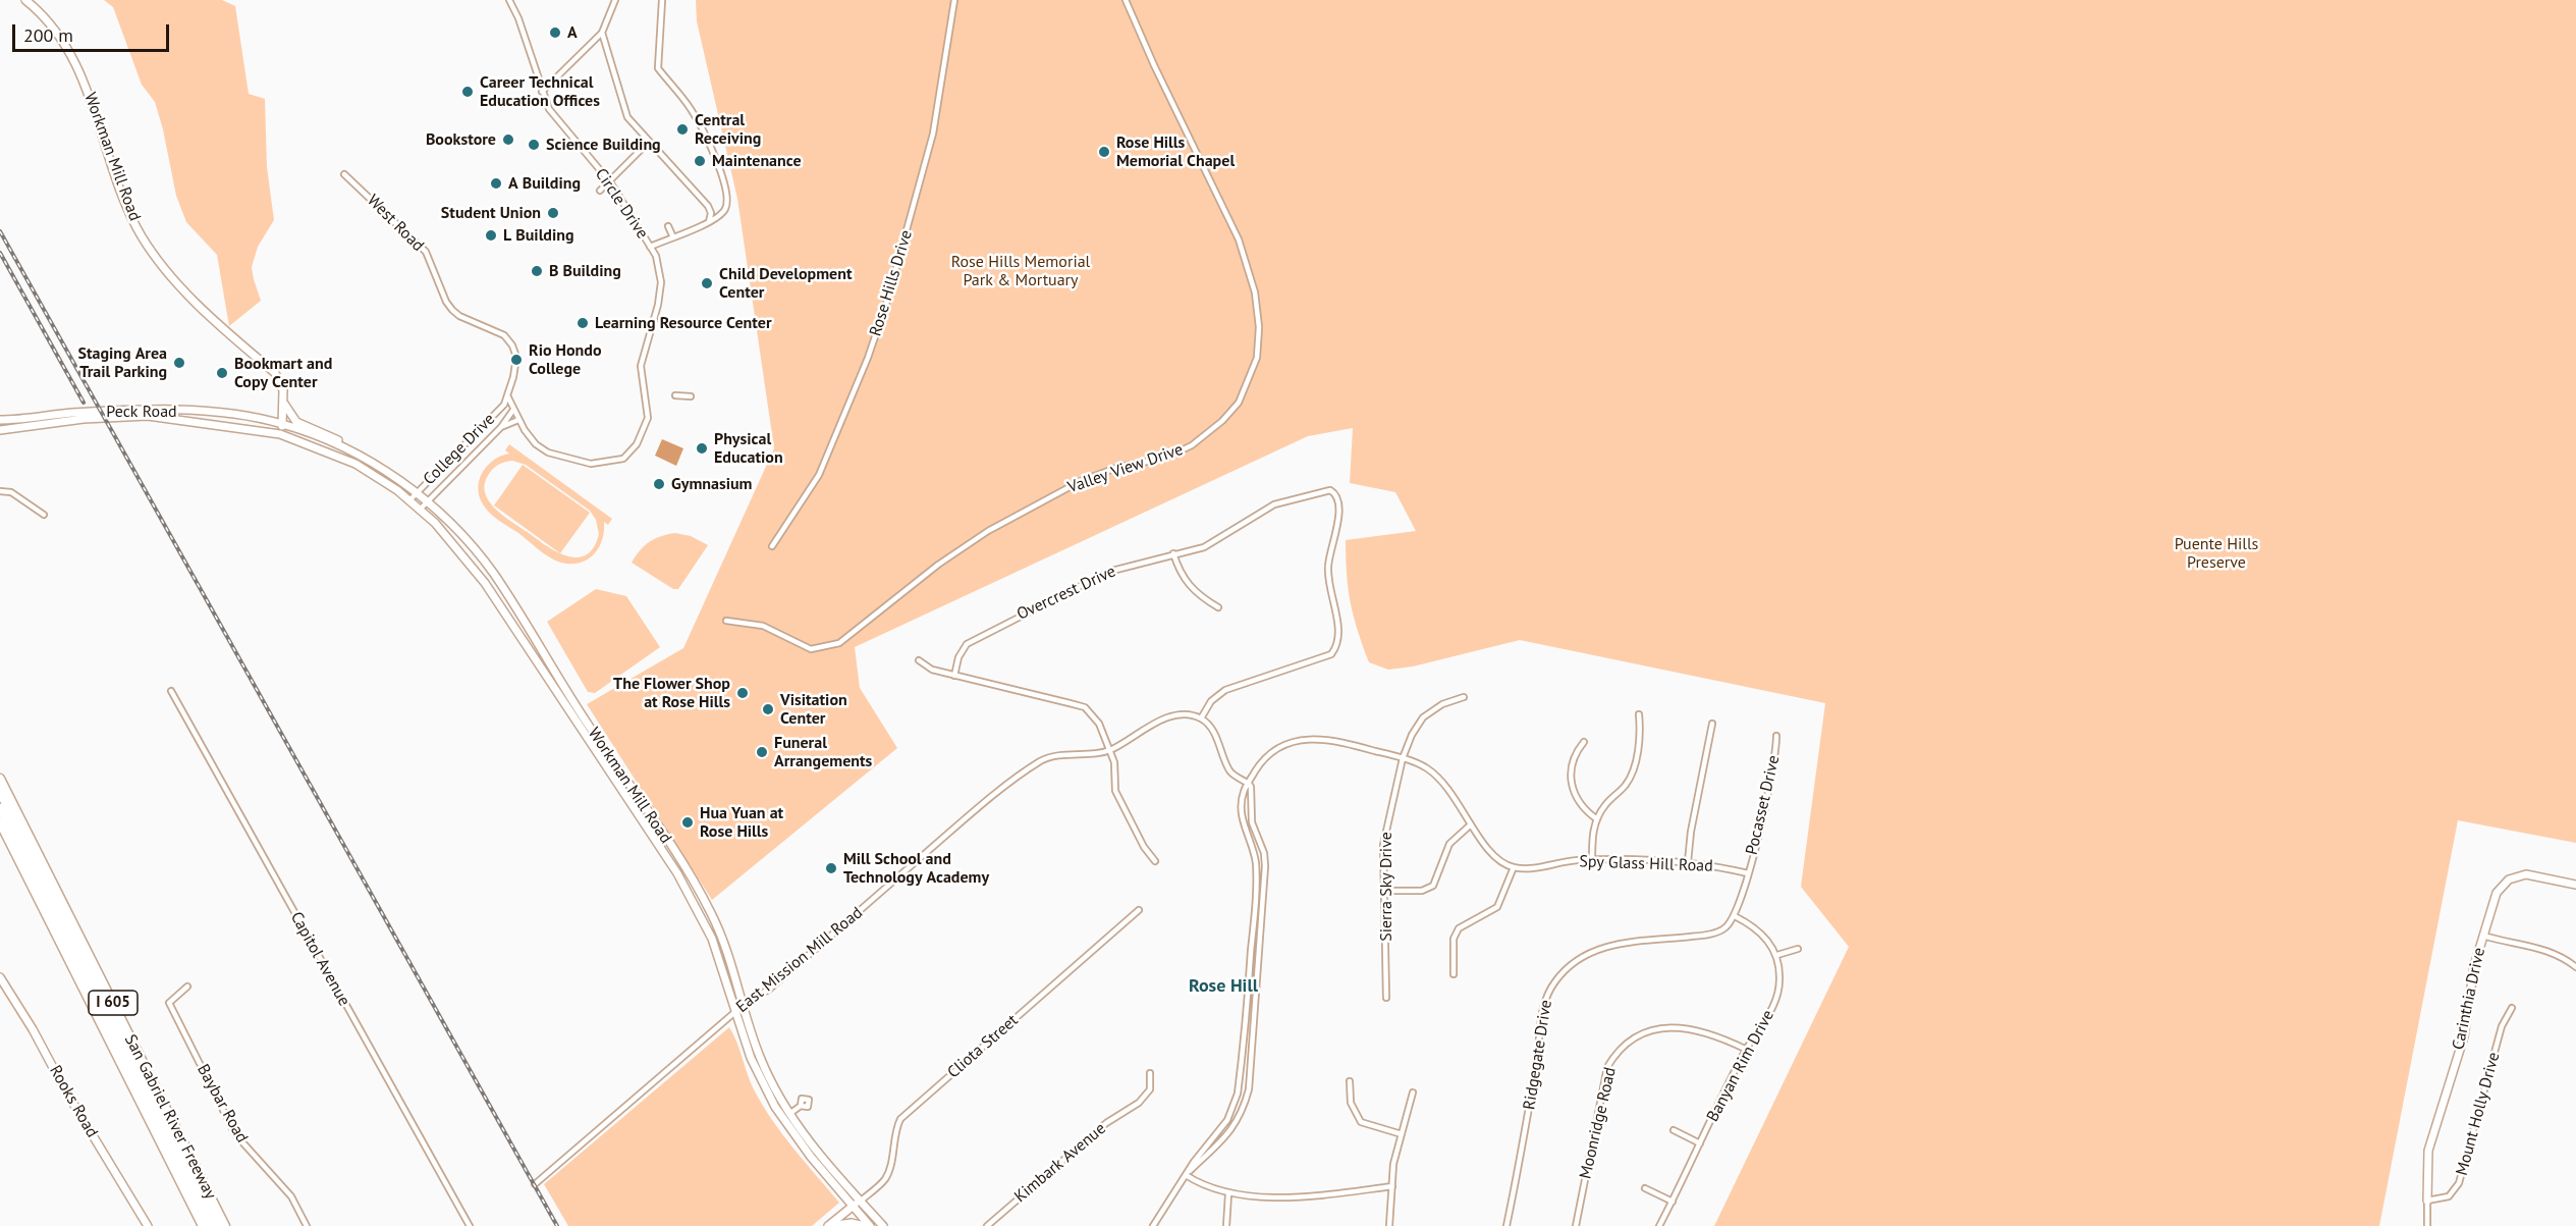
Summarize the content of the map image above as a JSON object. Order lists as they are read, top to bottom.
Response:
{
  "streets": {
    "highway": ["I 605", "San Gabriel River Freeway"],
    "main road": [
      "Workman Mill Road",
      "Peck Road",
      "Carinthia Drive",
      "Rooks Road"
    ],
    "street": [
      "Circle Drive",
      "West Road",
      "Rose Hills Drive",
      "College Drive",
      "Valley View Drive",
      "Overcrest Drive",
      "Pocasset Drive",
      "Spy Glass Hill Road",
      "Sierra Sky Drive",
      "Capitol Avenue",
      "East Mission Mill Road",
      "Cliota Street",
      "Ridgegate Drive",
      "Banyan Rim Drive",
      "Baybar Road",
      "Mount Holly Drive",
      "Moonridge Road",
      "Kimbark Avenue"
    ]
  },
  "crossings": [
    ["Workman Mill Road", "Peck Road"],
    ["Workman Mill Road", "College Drive"],
    ["Workman Mill Road", "East Mission Mill Road"],
    ["Workman Mill Road", "Cliota Street"],
    ["West Road", "College Drive"],
    ["Pocasset Drive", "Spy Glass Hill Road"],
    ["Carinthia Drive", "Mount Holly Drive"],
    ["Banyan Rim Drive", "Moonridge Road"]
  ],
  "districts": ["Rose Hill"],
  "parks": ["Rose Hills Memorial Park & Mortuary", "Puente Hills Preserve"],
  "places": [
    "A",
    "Career Technical Education Offices",
    "Central Receiving",
    "Bookstore",
    "Science Building",
    "Rose Hills Memorial Chapel",
    "Maintenance",
    "A Building",
    "Student Union",
    "L Building",
    "B Building",
    "Child Development Center",
    "Learning Resource Center",
    "Rio Hondo College",
    "Staging Area Trail Parking",
    "Bookmart and Copy Center",
    "Physical Education",
    "Gymnasium",
    "The Flower Shop at Rose Hills",
    "Visitation Center",
    "Funeral Arrangements",
    "Hua Yuan at Rose Hills",
    "Mill School and Technology Academy"
  ],
  "scale_bar": "200 m"
}
